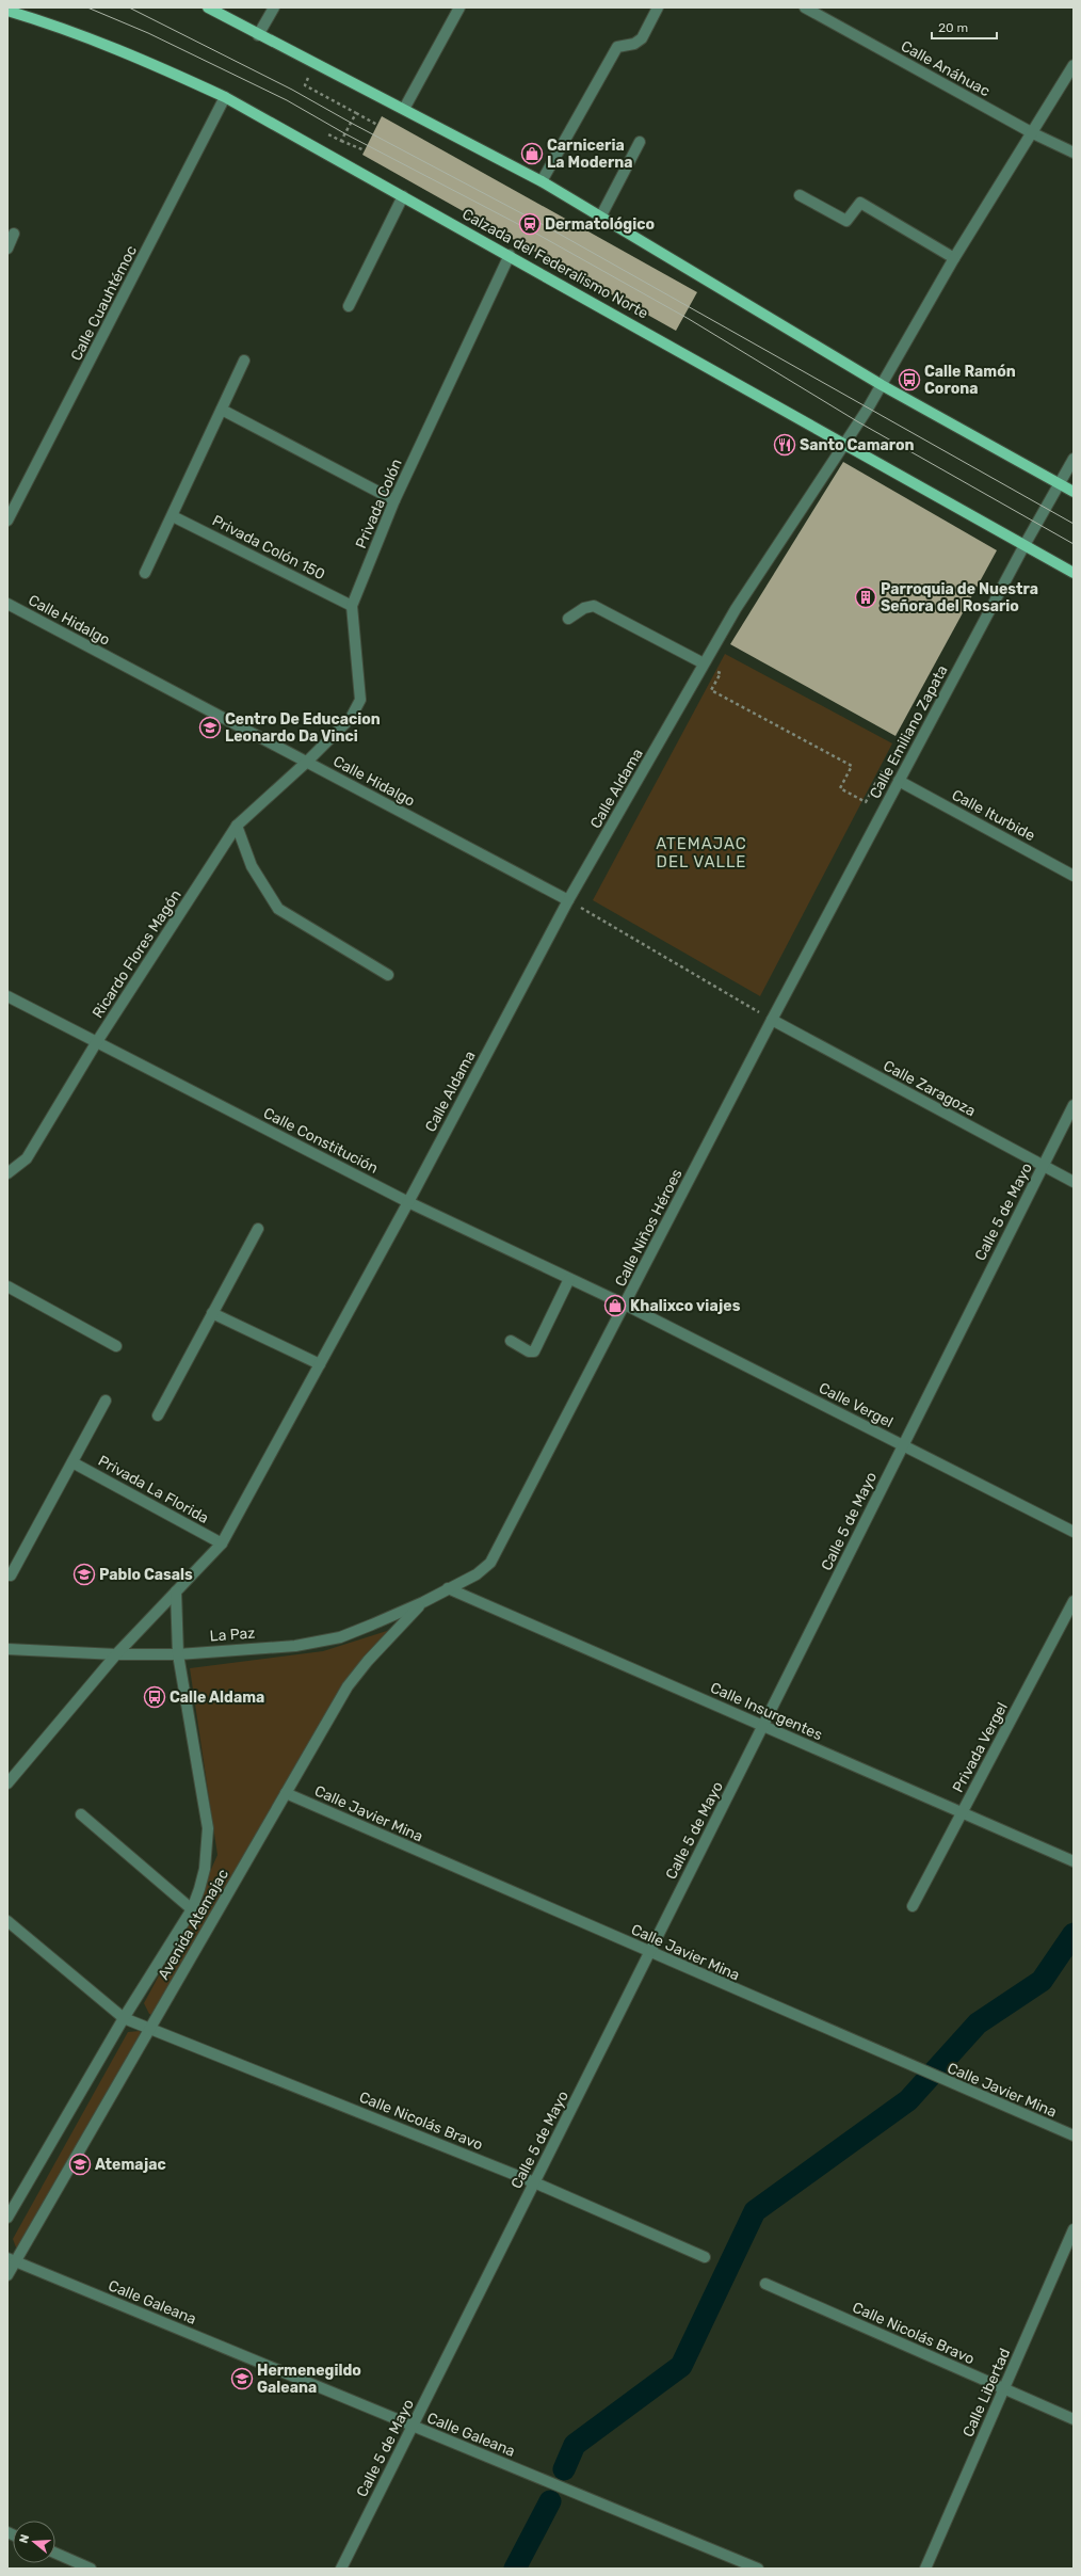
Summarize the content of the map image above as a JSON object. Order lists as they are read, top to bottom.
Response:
{
  "streets": {
    "main road": ["Calzada del Federalismo Norte"],
    "street": [
      "Calle Anáhuac",
      "Calle Cuauhtémoc",
      "Privada Colón",
      "Privada Colón 150",
      "Calle Hidalgo",
      "Calle Emiliano Zapata",
      "Calle Aldama",
      "Calle Iturbide",
      "Ricardo Flores Magón",
      "Calle Zaragoza",
      "Calle Constitución",
      "Calle 5 de Mayo",
      "Calle Niños Héroes",
      "Calle Vergel",
      "Privada La Florida",
      "La Paz",
      "Calle Insurgentes",
      "Privada Vergel",
      "Calle Javier Mina",
      "Avenida Atemajac",
      "Calle Nicolás Bravo",
      "Calle Galeana",
      "Calle Libertad"
    ]
  },
  "crossings": [
    ["Calzada del Federalismo Norte", "Calle Cuauhtémoc"],
    ["Calzada del Federalismo Norte", "Privada Colón"],
    ["Calzada del Federalismo Norte", "Calle Emiliano Zapata"],
    ["Calzada del Federalismo Norte", "Calle Aldama"],
    ["Privada Colón", "Privada Colón 150"],
    ["Privada Colón", "Calle Hidalgo"],
    ["Privada Colón", "Ricardo Flores Magón"],
    ["Calle Hidalgo", "Calle Aldama"],
    ["Calle Hidalgo", "Ricardo Flores Magón"],
    ["Calle Emiliano Zapata", "Calle Iturbide"],
    ["Calle Emiliano Zapata", "Calle Zaragoza"],
    ["Calle Emiliano Zapata", "Calle Niños Héroes"],
    ["Calle Aldama", "Calle Constitución"],
    ["Calle Aldama", "Privada La Florida"],
    ["Calle Aldama", "La Paz"],
    ["Calle Aldama", "Avenida Atemajac"],
    ["Ricardo Flores Magón", "Calle Constitución"],
    ["Calle Zaragoza", "Calle 5 de Mayo"],
    ["Calle Zaragoza", "Calle Niños Héroes"],
    ["Calle Constitución", "Calle Niños Héroes"],
    ["Calle Constitución", "Calle Vergel"],
    ["Calle 5 de Mayo", "Calle Vergel"],
    ["Calle 5 de Mayo", "Calle Insurgentes"],
    ["Calle 5 de Mayo", "Calle Javier Mina"],
    ["Calle 5 de Mayo", "Calle Nicolás Bravo"],
    ["Calle 5 de Mayo", "Calle Galeana"],
    ["Calle Niños Héroes", "Calle Vergel"],
    ["Calle Niños Héroes", "La Paz"],
    ["Calle Niños Héroes", "Calle Insurgentes"],
    ["La Paz", "Calle Insurgentes"],
    ["La Paz", "Avenida Atemajac"],
    ["Calle Insurgentes", "Privada Vergel"],
    ["Calle Javier Mina", "Avenida Atemajac"],
    ["Avenida Atemajac", "Calle Nicolás Bravo"],
    ["Avenida Atemajac", "Calle Galeana"],
    ["Calle Nicolás Bravo", "Calle Libertad"]
  ],
  "districts": ["ATEMAJAC DEL VALLE"],
  "places": {
    "shop": ["Carniceria La Moderna", "Khalixco viajes"],
    "station": ["Dermatológico"],
    "bus stop": ["Calle Ramón Corona", "Calle Aldama"],
    "restaurant": ["Santo Camaron"],
    "building": ["Parroquia de Nuestra Señora del Rosario"],
    "school or university": [
      "Centro De Educacion Leonardo Da Vinci",
      "Pablo Casals",
      "Atemajac",
      "Hermenegildo Galeana"
    ]
  },
  "scale_bar": "20 m",
  "north": "left"
}
